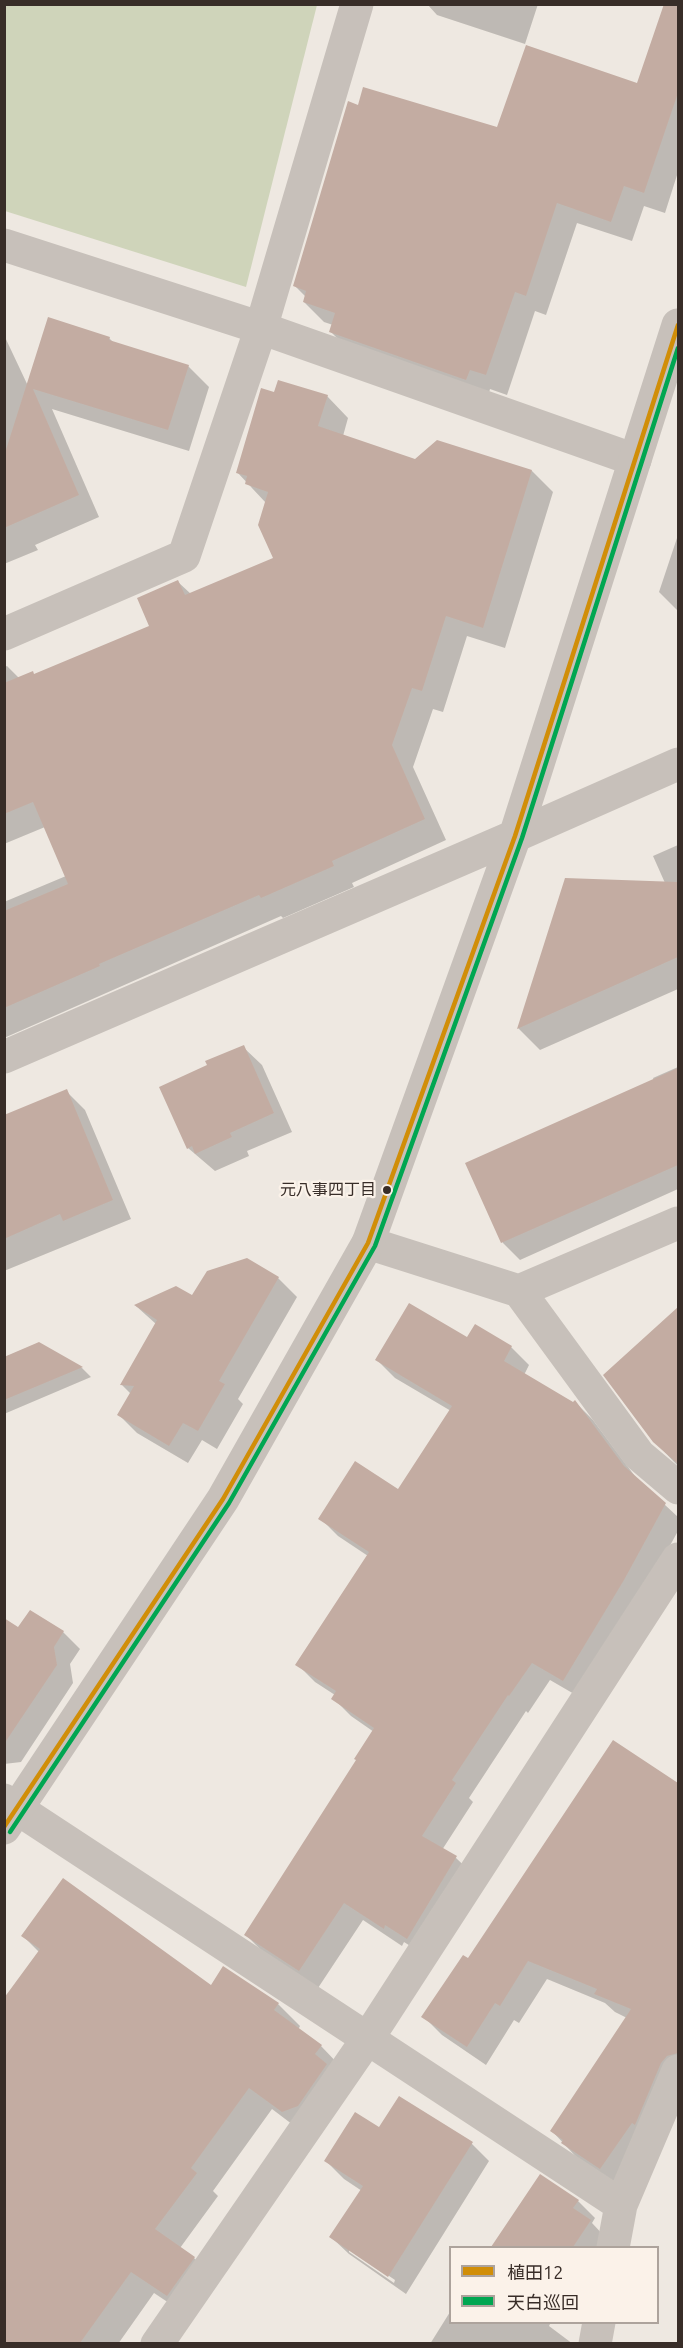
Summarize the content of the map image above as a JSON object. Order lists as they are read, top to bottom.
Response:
{
  "places": ["元八事四丁目"],
  "lines": ["transit line 植田12", "transit line 天白巡回"],
  "legend": ["植田12", "天白巡回"]
}
